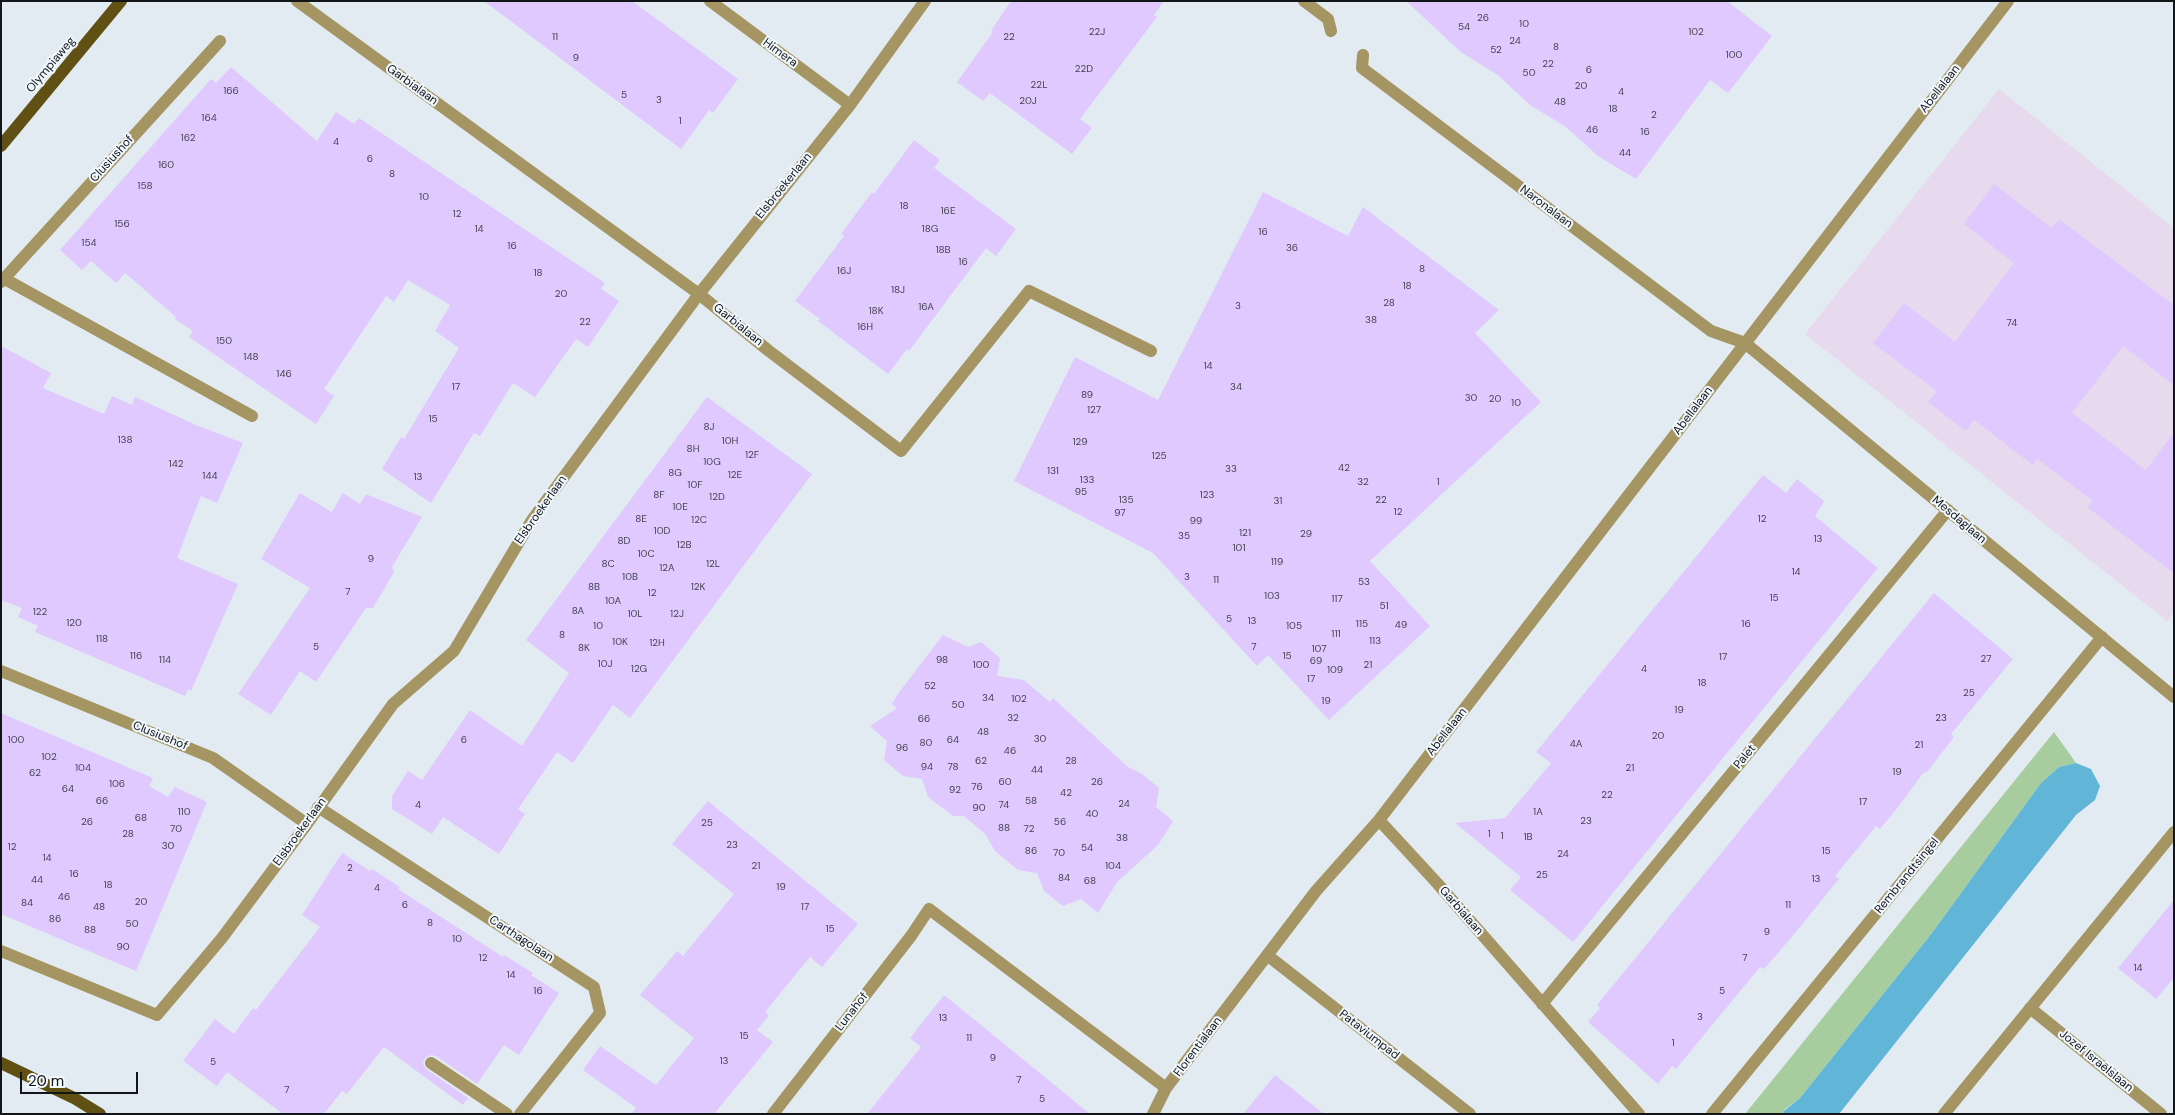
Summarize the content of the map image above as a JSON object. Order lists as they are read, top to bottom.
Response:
{
  "streets": {
    "main road": ["Olympiaweg"],
    "street": [
      "Himera",
      "Garbialaan",
      "Abellalaan",
      "Clusiushof",
      "Elsbroekerlaan",
      "Naronalaan",
      "Mesdaglaan",
      "Palet",
      "Rembrandtsingel",
      "Carthagolaan",
      "Lunahof",
      "Pataviumpad",
      "Florentialaan",
      "Jozef Israëlslaan"
    ]
  },
  "crossings": [
    ["Himera", "Elsbroekerlaan"],
    ["Garbialaan", "Abellalaan"],
    ["Garbialaan", "Elsbroekerlaan"],
    ["Garbialaan", "Palet"],
    ["Garbialaan", "Florentialaan"],
    ["Abellalaan", "Naronalaan"],
    ["Abellalaan", "Mesdaglaan"],
    ["Abellalaan", "Florentialaan"],
    ["Clusiushof", "Elsbroekerlaan"],
    ["Elsbroekerlaan", "Carthagolaan"],
    ["Naronalaan", "Mesdaglaan"],
    ["Mesdaglaan", "Palet"],
    ["Mesdaglaan", "Rembrandtsingel"],
    ["Lunahof", "Florentialaan"],
    ["Pataviumpad", "Florentialaan"]
  ],
  "house_numbers": [
    "26",
    "10",
    "54",
    "22J",
    "102",
    "11",
    "22",
    "24",
    "8",
    "52",
    "100",
    "9",
    "22",
    "22D",
    "6",
    "50",
    "22L",
    "20",
    "166",
    "4",
    "5",
    "3",
    "20J",
    "48",
    "18",
    "2",
    "164",
    "1",
    "46",
    "16",
    "162",
    "4",
    "44",
    "6",
    "160",
    "8",
    "158",
    "10",
    "18",
    "16E",
    "12",
    "156",
    "14",
    "18G",
    "16",
    "154",
    "16",
    "36",
    "18B",
    "16",
    "8",
    "16J",
    "18",
    "18",
    "18J",
    "20",
    "28",
    "3",
    "16A",
    "18K",
    "38",
    "22",
    "74",
    "16H",
    "150",
    "148",
    "14",
    "146",
    "17",
    "34",
    "89",
    "30",
    "20",
    "10",
    "127",
    "15",
    "8J",
    "138",
    "10H",
    "129",
    "8H",
    "12F",
    "125",
    "10G",
    "142",
    "42",
    "33",
    "131",
    "8G",
    "12E",
    "144",
    "13",
    "133",
    "32",
    "1",
    "10F",
    "95",
    "8F",
    "123",
    "12D",
    "135",
    "22",
    "31",
    "10E",
    "12",
    "97",
    "8E",
    "12",
    "12C",
    "99",
    "10D",
    "121",
    "29",
    "35",
    "13",
    "8D",
    "12B",
    "101",
    "10C",
    "9",
    "119",
    "8C",
    "12L",
    "12A",
    "14",
    "10B",
    "3",
    "11",
    "53",
    "8B",
    "12K",
    "7",
    "12",
    "103",
    "15",
    "117",
    "10A",
    "51",
    "8A",
    "122",
    "10L",
    "12J",
    "5",
    "13",
    "120",
    "115",
    "16",
    "49",
    "10",
    "105",
    "111",
    "8",
    "118",
    "113",
    "10K",
    "12H",
    "5",
    "7",
    "8K",
    "107",
    "116",
    "15",
    "17",
    "27",
    "114",
    "98",
    "69",
    "10J",
    "100",
    "21",
    "12G",
    "4",
    "109",
    "17",
    "18",
    "52",
    "25",
    "34",
    "102",
    "19",
    "50",
    "19",
    "32",
    "23",
    "66",
    "48",
    "20",
    "30",
    "100",
    "6",
    "64",
    "80",
    "4A",
    "21",
    "96",
    "46",
    "102",
    "62",
    "28",
    "94",
    "78",
    "104",
    "21",
    "44",
    "19",
    "62",
    "60",
    "26",
    "106",
    "76",
    "64",
    "92",
    "42",
    "22",
    "66",
    "58",
    "17",
    "24",
    "4",
    "74",
    "90",
    "110",
    "1A",
    "40",
    "68",
    "23",
    "26",
    "56",
    "25",
    "88",
    "70",
    "72",
    "28",
    "1",
    "1",
    "1B",
    "38",
    "23",
    "30",
    "12",
    "54",
    "86",
    "15",
    "70",
    "24",
    "14",
    "21",
    "104",
    "2",
    "16",
    "25",
    "84",
    "13",
    "44",
    "68",
    "18",
    "19",
    "4",
    "46",
    "20",
    "84",
    "6",
    "11",
    "48",
    "17",
    "86",
    "8",
    "50",
    "15",
    "88",
    "9",
    "10",
    "90",
    "12",
    "7",
    "14",
    "14",
    "16",
    "5",
    "3",
    "13",
    "15",
    "11",
    "1",
    "9",
    "13",
    "5",
    "7",
    "7",
    "5"
  ],
  "scale_bar": "20 m"
}
